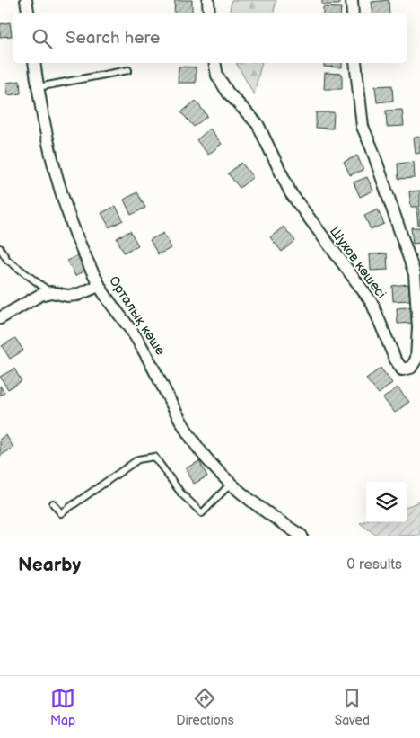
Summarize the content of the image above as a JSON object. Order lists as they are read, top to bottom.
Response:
{
  "streets": {
    "street": ["Шухов көшесі", "Орталық көше"]
  },
  "page": {
    "search": "Search here",
    "heading": ["Nearby", "0 results"],
    "nav": ["Map", "Directions", "Saved"]
  }
}
